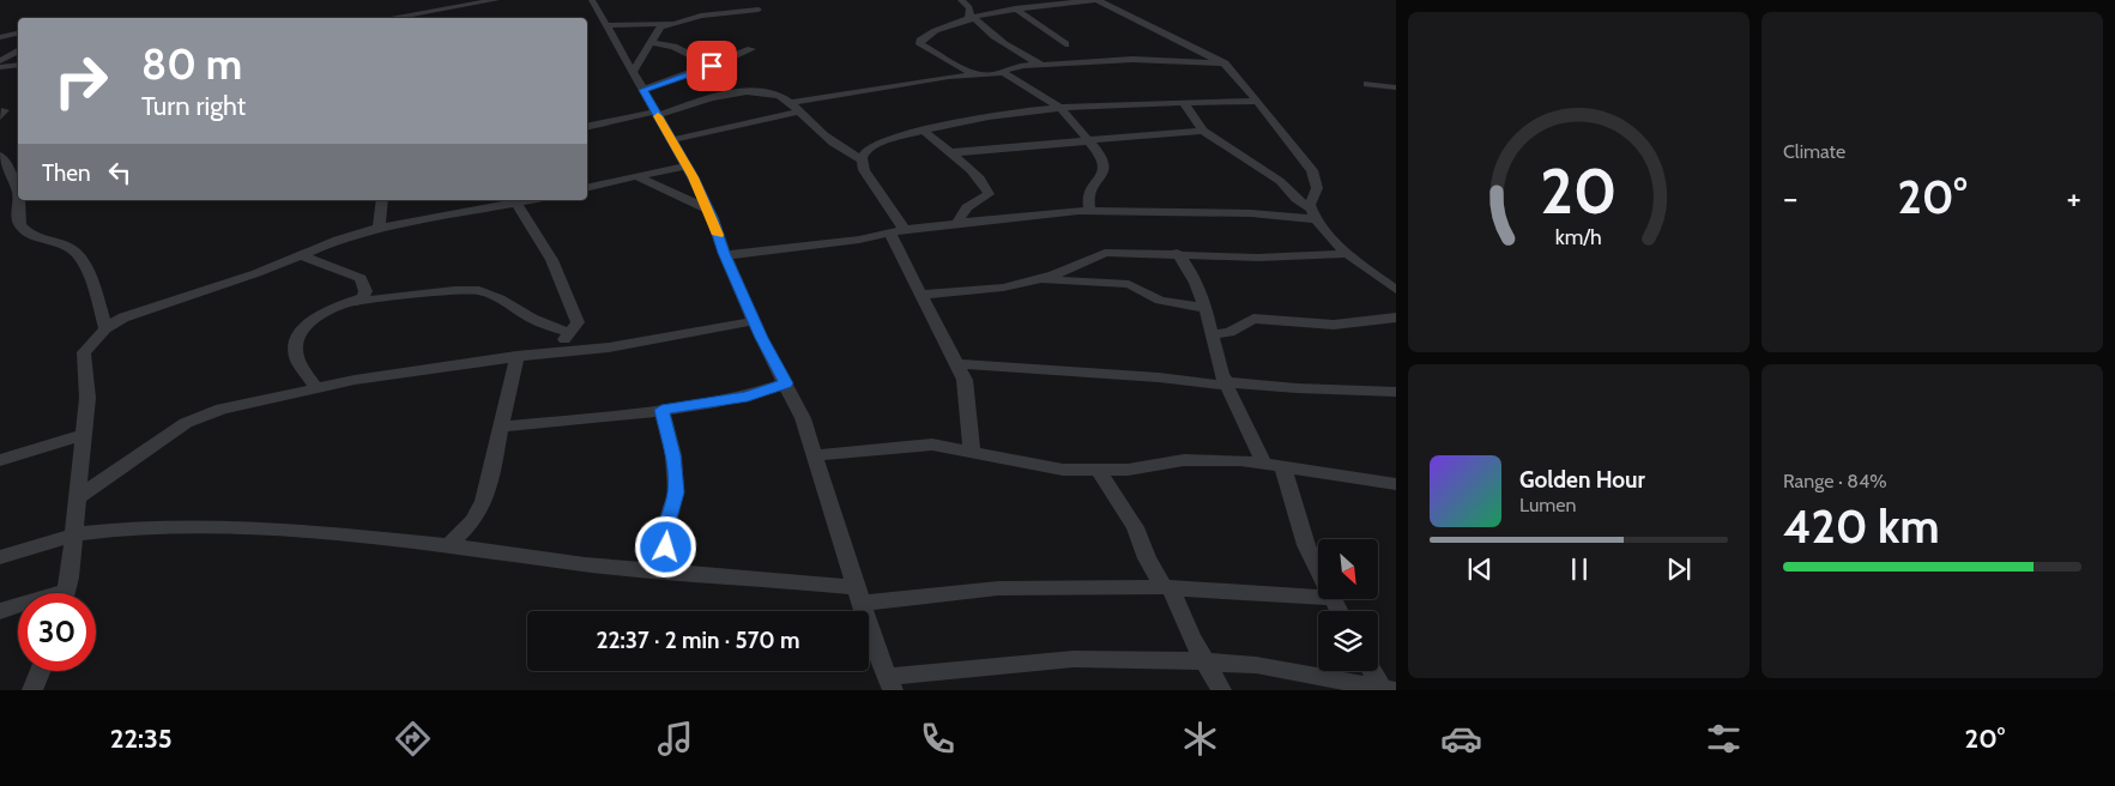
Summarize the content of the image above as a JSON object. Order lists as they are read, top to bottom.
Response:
{
  "north": "bottom right",
  "page": {
    "tile": [
      "Climate",
      ["Range · 84%", "420 km"]
    ],
    "turn": ["80 m", "Turn right"],
    "then": "Then",
    "heat": ["−", "20°", "+"],
    "song": ["Golden Hour", "Lumen"],
    "limit": "30",
    "trip": "22:37 · 2 min · 570 m",
    "tabs": ["22:35", "20°"],
    "gauge": ["20", "km/h"]
  }
}
